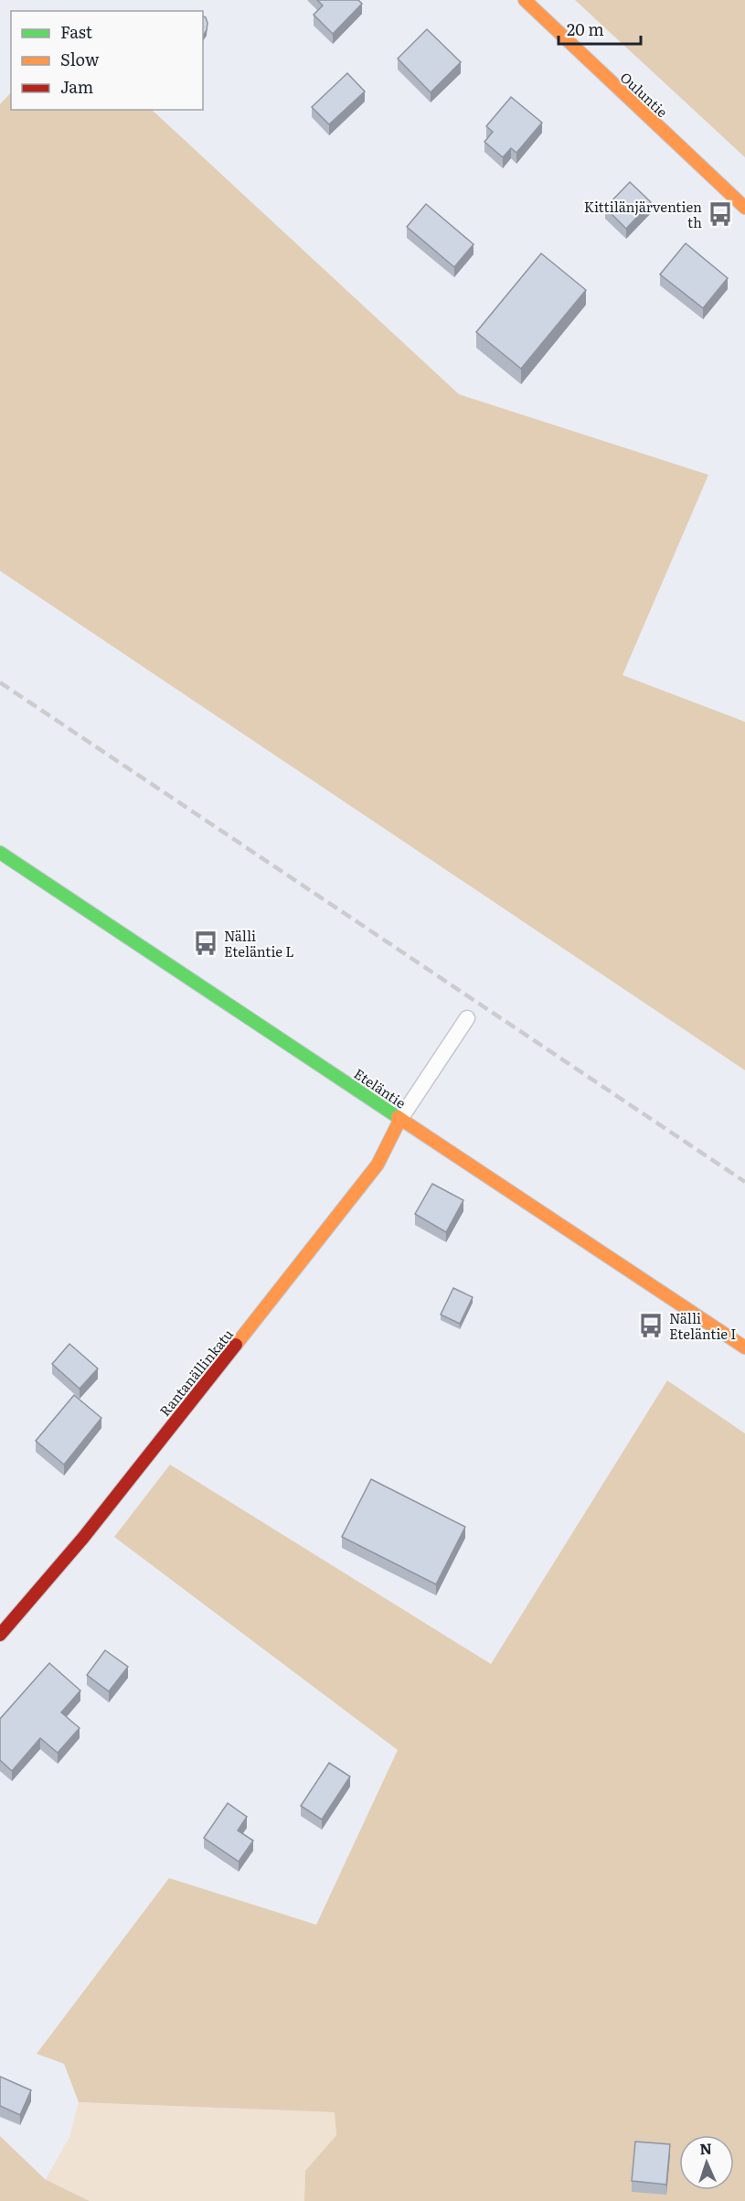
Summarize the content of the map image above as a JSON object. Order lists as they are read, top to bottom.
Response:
{
  "streets": {
    "street": ["Ouluntie", "Eteläntie", "Rantanällinkatu"]
  },
  "crossings": [
    ["Eteläntie", "Rantanällinkatu"]
  ],
  "places": {
    "bus stop": ["Kittilänjärventien th", "Nälli Eteläntie L", "Nälli Eteläntie I"]
  },
  "legend": ["Fast", "Slow", "Jam"],
  "scale_bar": "20 m",
  "north": "top"
}
